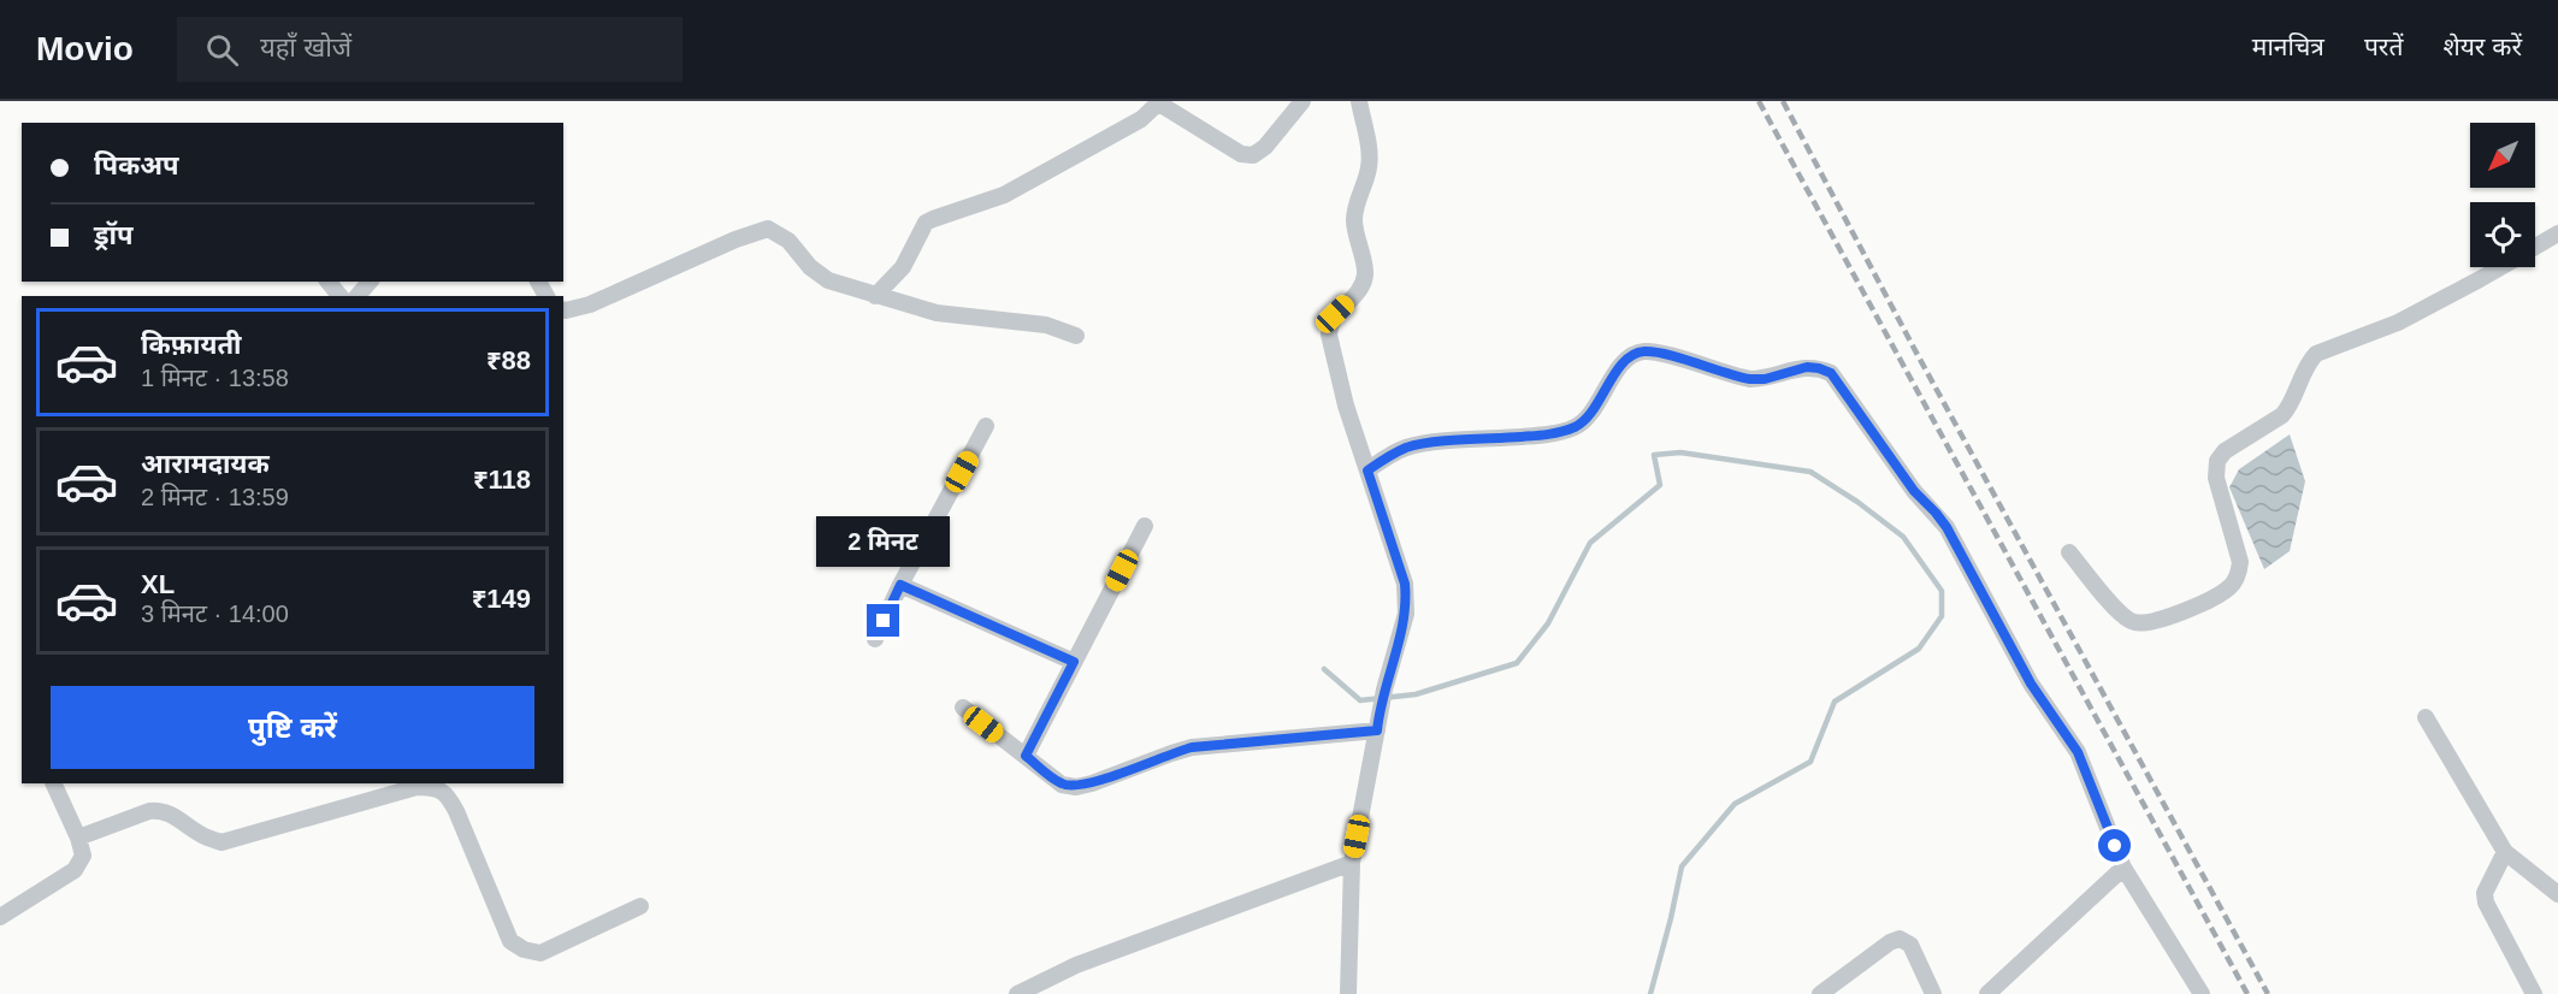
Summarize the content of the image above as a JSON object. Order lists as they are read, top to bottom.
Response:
{
  "north": "bottom left",
  "page": {
    "header": "Movio",
    "search": "यहाँ खोजें",
    "nav": ["मानचित्र", "परतें", "शेयर करें"],
    "banner": ["पिकअप", "ड्रॉप"],
    "list": [
      {
        "name": "किफ़ायती",
        "note": "1 मिनट · 13:58",
        "value": "₹88"
      },
      {
        "name": "आरामदायक",
        "note": "2 मिनट · 13:59",
        "value": "₹118"
      },
      {
        "name": "XL",
        "note": "3 मिनट · 14:00",
        "value": "₹149"
      }
    ],
    "bubble": "2 मिनट",
    "buttons": "पुष्टि करें"
  }
}
